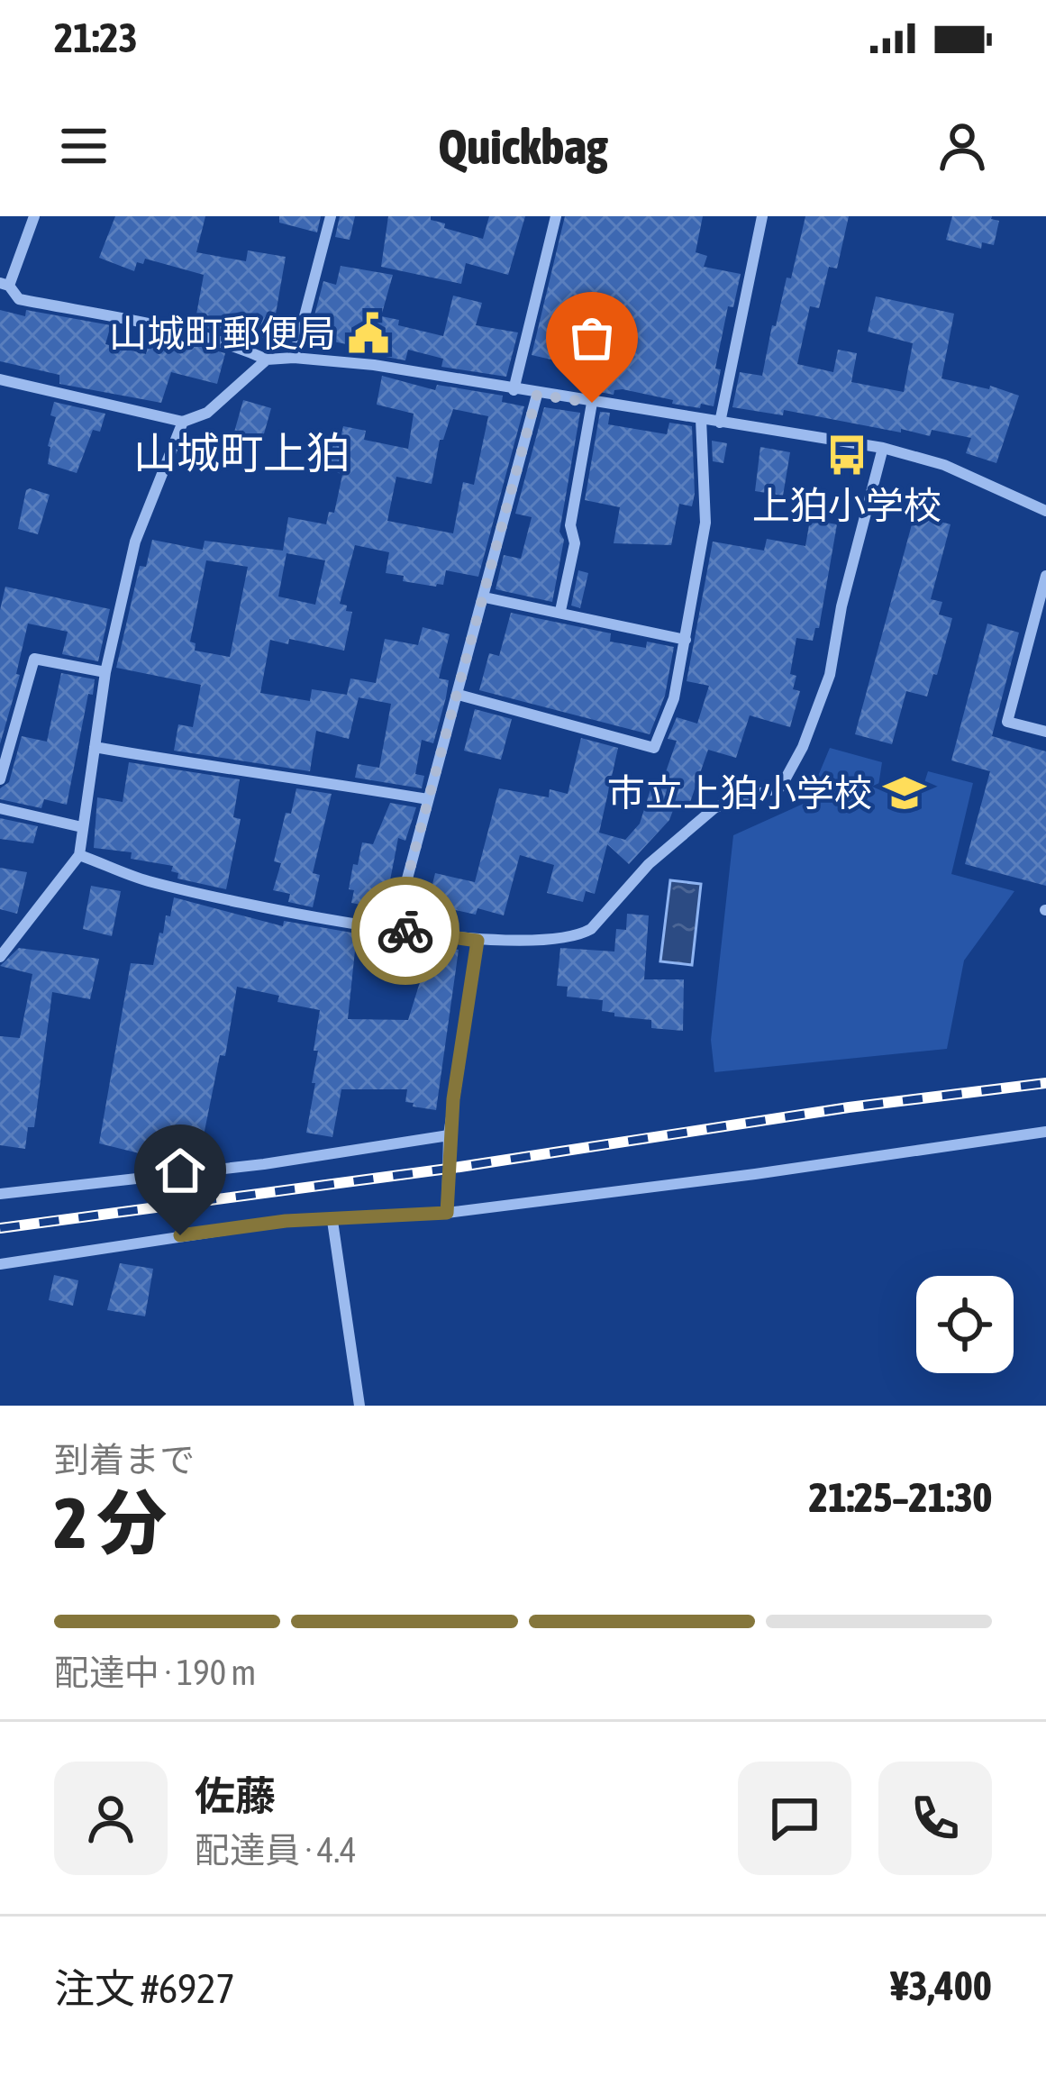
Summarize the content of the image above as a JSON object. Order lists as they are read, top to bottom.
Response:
{
  "districts": ["山城町上狛"],
  "places": {
    "public building": ["山城町郵便局"],
    "bus stop": ["上狛小学校"],
    "school or university": ["市立上狛小学校"]
  },
  "page": {
    "status": "21:23",
    "header": "Quickbag",
    "heading": ["2 分", "到着まで", "21:25–21:30"],
    "panel": [
      "佐藤",
      "配達員 · 4.4",
      "注文 #6927",
      "¥3,400"
    ],
    "bar": "配達中 · 190 m"
  }
}
